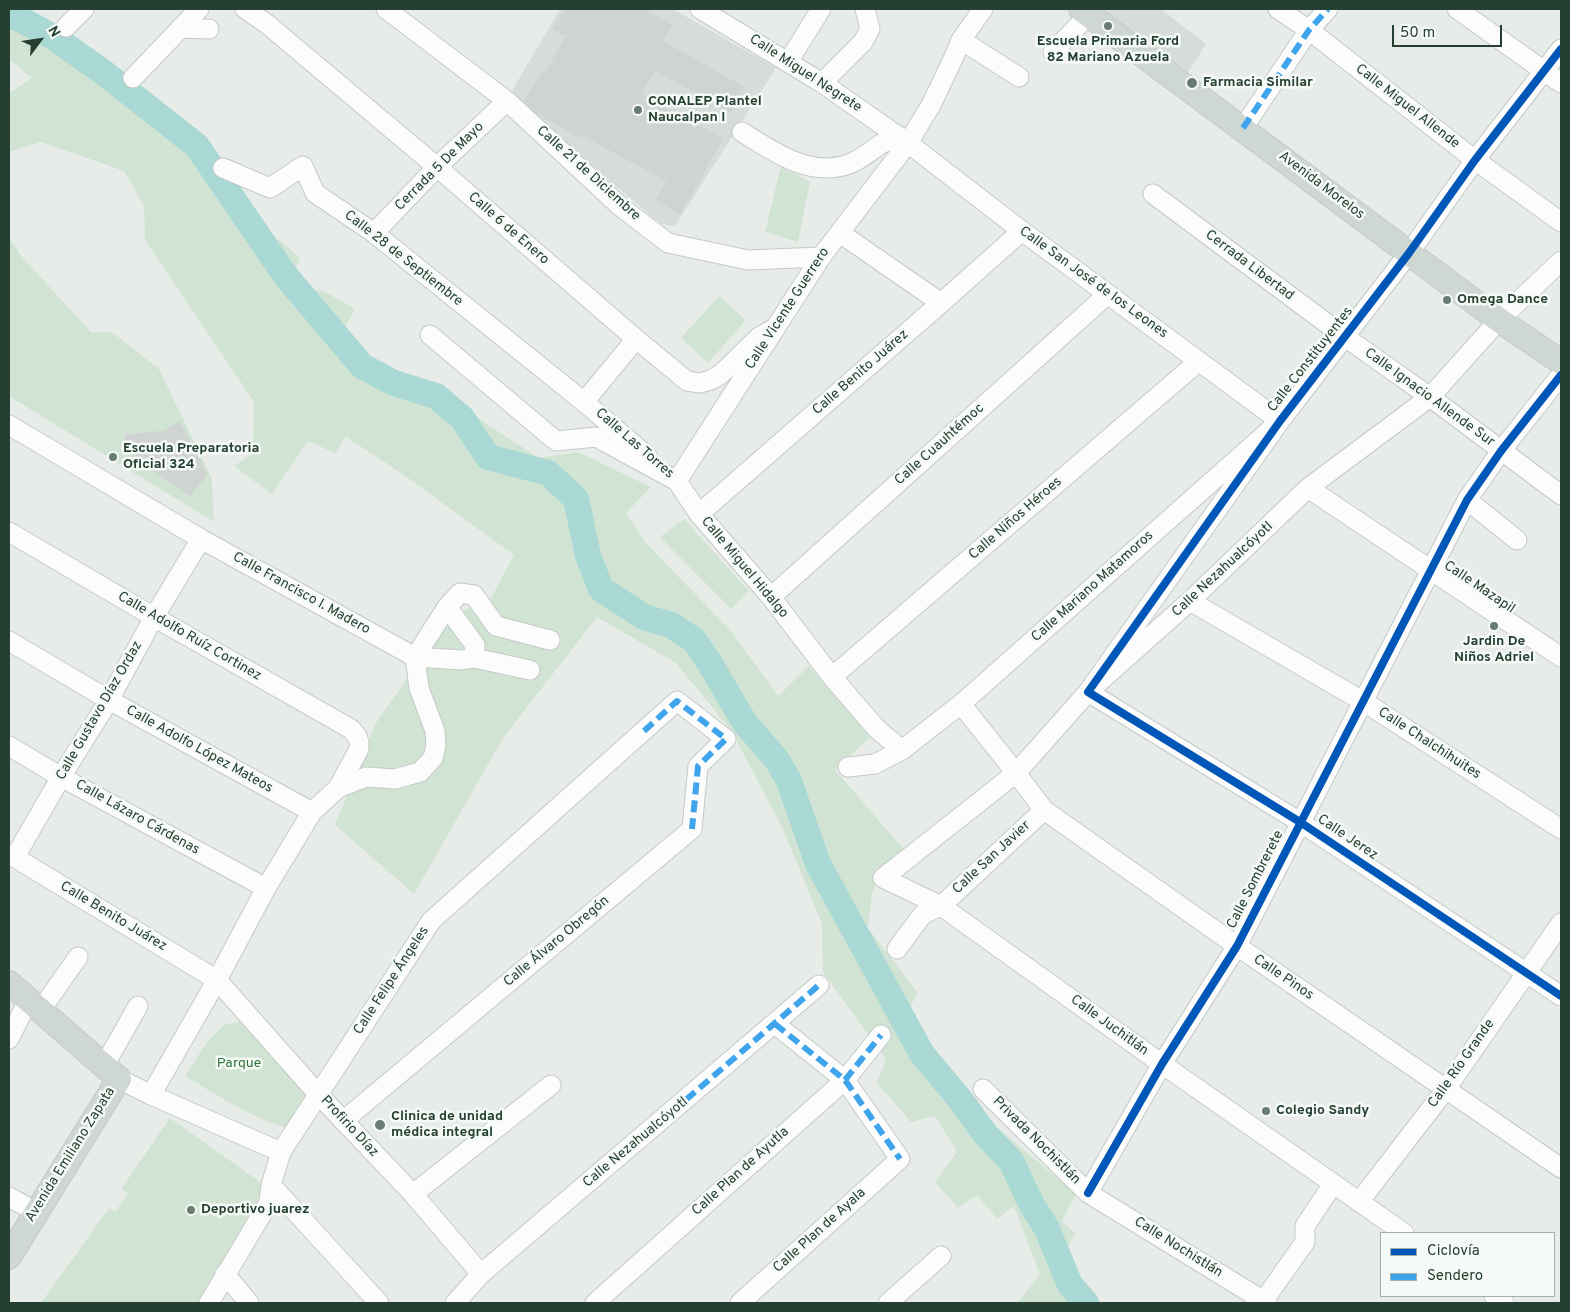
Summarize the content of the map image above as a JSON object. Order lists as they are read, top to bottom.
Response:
{
  "streets": {
    "main road": ["Avenida Morelos", "Avenida Emiliano Zapata"],
    "street": [
      "Calle Miguel Negrete",
      "Calle Miguel Allende",
      "Cerrada 5 De Mayo",
      "Calle 21 de Diciembre",
      "Calle 6 de Enero",
      "Calle 28 de Septiembre",
      "Cerrada Libertad",
      "Calle San José de los Leones",
      "Calle Vicente Guerrero",
      "Calle Constituyentes",
      "Calle Benito Juárez",
      "Calle Ignacio Allende Sur",
      "Calle Las Torres",
      "Calle Cuauhtémoc",
      "Calle Niños Héroes",
      "Calle Miguel Hidalgo",
      "Calle Nezahualcóyotl",
      "Calle Mariano Matamoros",
      "Calle Mazapil",
      "Calle Francisco I. Madero",
      "Calle Adolfo Ruíz Cortinez",
      "Calle Gustavo Díaz Ordaz",
      "Calle Chalchihuites",
      "Calle Adolfo López Mateos",
      "Calle Lázaro Cárdenas",
      "Calle Jerez",
      "Calle San Javier",
      "Calle Sombrerete",
      "Calle Álvaro Obregón",
      "Calle Pinos",
      "Calle Felipe Ángeles",
      "Calle Juchitlán",
      "Calle Río Grande",
      "Profirio Díaz",
      "Privada Nochistlán",
      "Calle Plan de Ayutla",
      "Calle Plan de Ayala",
      "Calle Nochistlán"
    ]
  },
  "crossings": [
    ["Calle Miguel Negrete", "Calle San José de los Leones"],
    ["Calle Miguel Negrete", "Calle Vicente Guerrero"],
    ["Calle Miguel Allende", "Calle Constituyentes"],
    ["Cerrada 5 De Mayo", "Calle 21 de Diciembre"],
    ["Cerrada 5 De Mayo", "Calle 6 de Enero"],
    ["Cerrada 5 De Mayo", "Calle 28 de Septiembre"],
    ["Calle 21 de Diciembre", "Calle Vicente Guerrero"],
    ["Avenida Morelos", "Calle Constituyentes"],
    ["Avenida Morelos", "Calle Nezahualcóyotl"],
    ["Calle 6 de Enero", "Calle Vicente Guerrero"],
    ["Calle 6 de Enero", "Calle Las Torres"],
    ["Calle 28 de Septiembre", "Calle Las Torres"],
    ["Cerrada Libertad", "Calle Constituyentes"],
    ["Cerrada Libertad", "Calle Ignacio Allende Sur"],
    ["Calle San José de los Leones", "Calle Vicente Guerrero"],
    ["Calle San José de los Leones", "Calle Constituyentes"],
    ["Calle San José de los Leones", "Calle Benito Juárez"],
    ["Calle San José de los Leones", "Calle Cuauhtémoc"],
    ["Calle San José de los Leones", "Calle Niños Héroes"],
    ["Calle San José de los Leones", "Calle Mariano Matamoros"],
    ["Calle Vicente Guerrero", "Calle Las Torres"],
    ["Calle Vicente Guerrero", "Calle Miguel Hidalgo"],
    ["Calle Constituyentes", "Calle Ignacio Allende Sur"],
    ["Calle Constituyentes", "Calle Nezahualcóyotl"],
    ["Calle Constituyentes", "Calle Mariano Matamoros"],
    ["Calle Constituyentes", "Calle Jerez"],
    ["Calle Benito Juárez", "Calle Miguel Hidalgo"],
    ["Calle Benito Juárez", "Calle Gustavo Díaz Ordaz"],
    ["Calle Benito Juárez", "Profirio Díaz"],
    ["Calle Ignacio Allende Sur", "Calle Nezahualcóyotl"],
    ["Calle Ignacio Allende Sur", "Calle Sombrerete"],
    ["Calle Las Torres", "Calle Miguel Hidalgo"],
    ["Calle Cuauhtémoc", "Calle Miguel Hidalgo"],
    ["Calle Niños Héroes", "Calle Miguel Hidalgo"],
    ["Calle Miguel Hidalgo", "Calle Mariano Matamoros"],
    ["Calle Nezahualcóyotl", "Calle Mazapil"],
    ["Calle Nezahualcóyotl", "Calle Chalchihuites"],
    ["Calle Nezahualcóyotl", "Calle Jerez"],
    ["Calle Nezahualcóyotl", "Calle Pinos"],
    ["Calle Nezahualcóyotl", "Calle Juchitlán"],
    ["Calle Nezahualcóyotl", "Profirio Díaz"],
    ["Calle Mariano Matamoros", "Calle Pinos"],
    ["Calle Mazapil", "Calle Sombrerete"],
    ["Calle Francisco I. Madero", "Calle Gustavo Díaz Ordaz"],
    ["Calle Adolfo Ruíz Cortinez", "Calle Gustavo Díaz Ordaz"],
    ["Calle Gustavo Díaz Ordaz", "Calle Adolfo López Mateos"],
    ["Calle Gustavo Díaz Ordaz", "Calle Lázaro Cárdenas"],
    ["Calle Chalchihuites", "Calle Sombrerete"],
    ["Calle Jerez", "Calle Sombrerete"],
    ["Calle Jerez", "Calle Río Grande"],
    ["Calle San Javier", "Calle Pinos"],
    ["Calle San Javier", "Calle Juchitlán"],
    ["Calle Sombrerete", "Calle Pinos"],
    ["Calle Sombrerete", "Calle Juchitlán"],
    ["Calle Sombrerete", "Privada Nochistlán"],
    ["Calle Sombrerete", "Calle Nochistlán"],
    ["Calle Álvaro Obregón", "Calle Felipe Ángeles"],
    ["Calle Álvaro Obregón", "Profirio Díaz"],
    ["Calle Pinos", "Calle Río Grande"],
    ["Calle Felipe Ángeles", "Profirio Díaz"],
    ["Calle Juchitlán", "Calle Río Grande"],
    ["Privada Nochistlán", "Calle Nochistlán"],
    ["Calle Plan de Ayutla", "Calle Plan de Ayala"]
  ],
  "parks": ["Parque"],
  "places": [
    "Escuela Primaria Ford 82 Mariano Azuela",
    "Farmacia Similar",
    "CONALEP Plantel Naucalpan I",
    "Omega Dance",
    "Escuela Preparatoria Oficial 324",
    "Jardin De Niños Adriel",
    "Colegio Sandy",
    "Clinica de unidad médica integral",
    "Deportivo juarez"
  ],
  "legend": ["Ciclovía", "Sendero"],
  "scale_bar": "50 m",
  "north": "top right"
}
